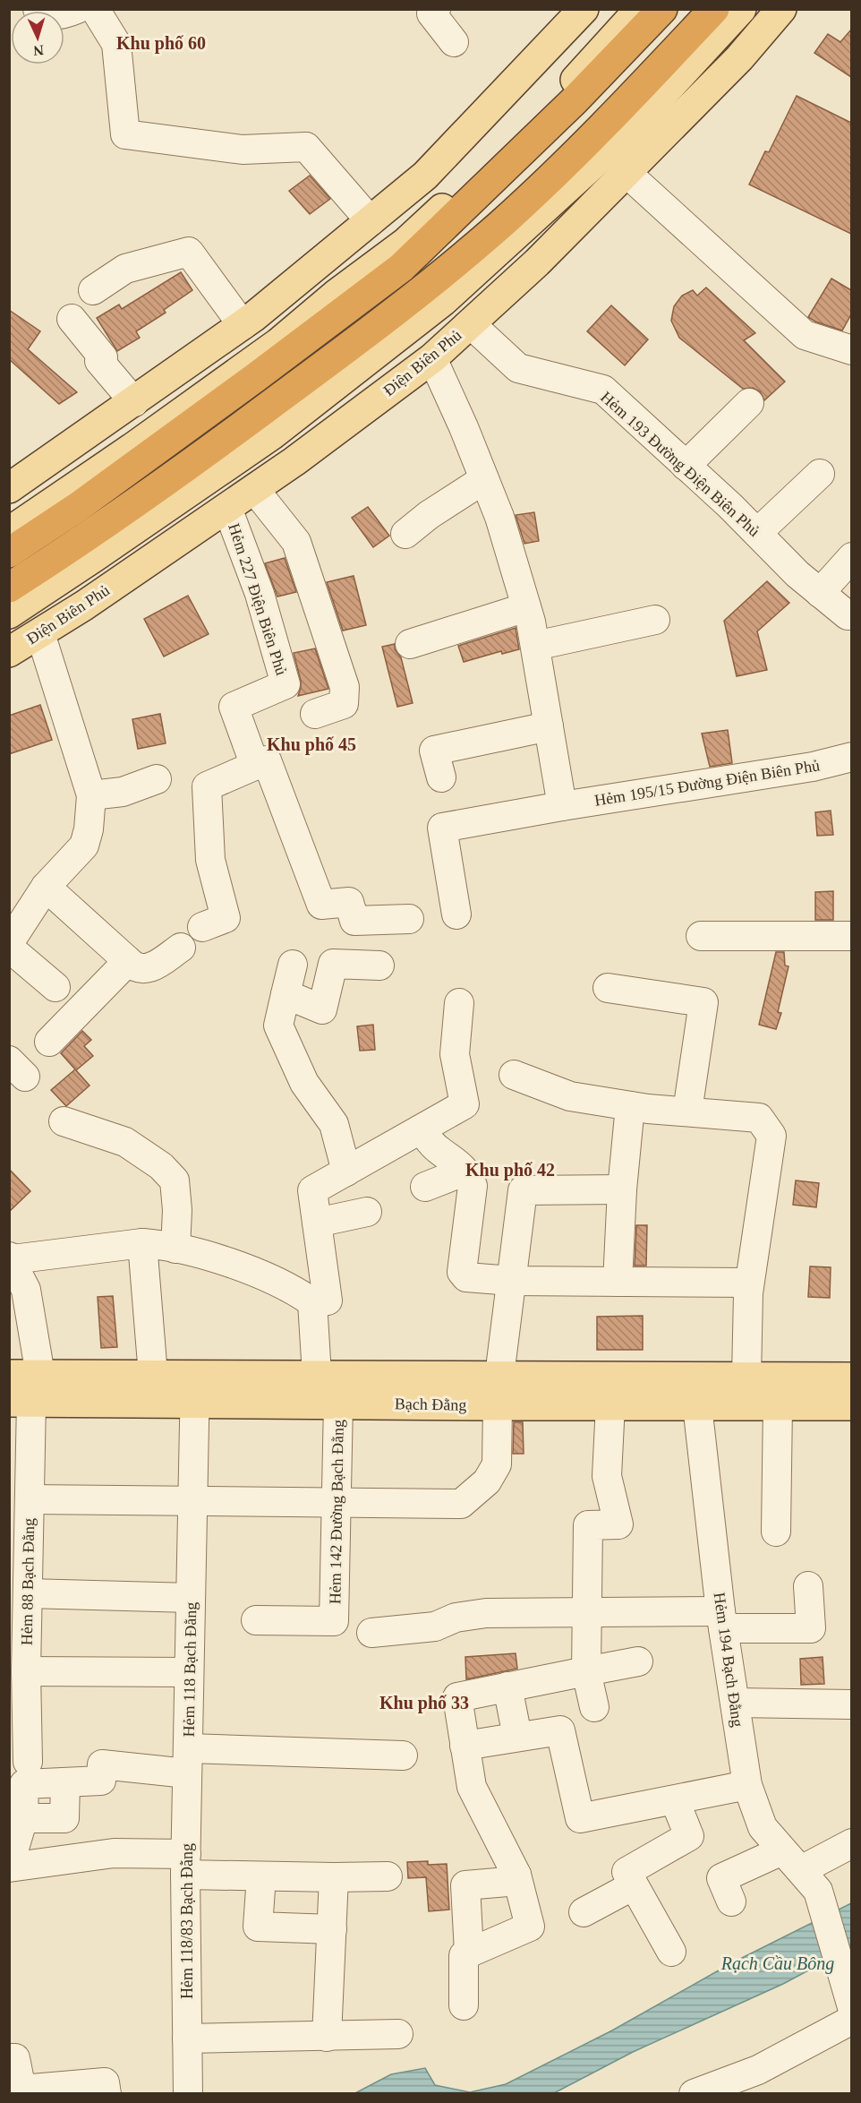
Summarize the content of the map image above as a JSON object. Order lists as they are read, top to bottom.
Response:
{
  "streets": {
    "main road": ["Điện Biên Phủ", "Bạch Đằng"],
    "street": [
      "Hẻm 193 Đường Điện Biên Phủ",
      "Hẻm 227 Điện Biên Phủ",
      "Hẻm 195/15 Đường Điện Biên Phủ",
      "Hẻm 142 Đường Bạch Đằng",
      "Hẻm 88 Bạch Đằng",
      "Hẻm 194 Bạch Đằng",
      "Hẻm 118 Bạch Đằng",
      "Hẻm 118/83 Bạch Đằng"
    ]
  },
  "crossings": [
    ["Điện Biên Phủ", "Hẻm 193 Đường Điện Biên Phủ"],
    ["Điện Biên Phủ", "Hẻm 227 Điện Biên Phủ"],
    ["Bạch Đằng", "Hẻm 142 Đường Bạch Đằng"],
    ["Bạch Đằng", "Hẻm 88 Bạch Đằng"],
    ["Bạch Đằng", "Hẻm 194 Bạch Đằng"],
    ["Bạch Đằng", "Hẻm 118 Bạch Đằng"],
    ["Hẻm 118 Bạch Đằng", "Hẻm 118/83 Bạch Đằng"]
  ],
  "districts": [
    "Khu phố 60",
    "Khu phố 45",
    "Khu phố 42",
    "Khu phố 33"
  ],
  "water": ["Rạch Cầu Bông"],
  "north": "bottom"
}
